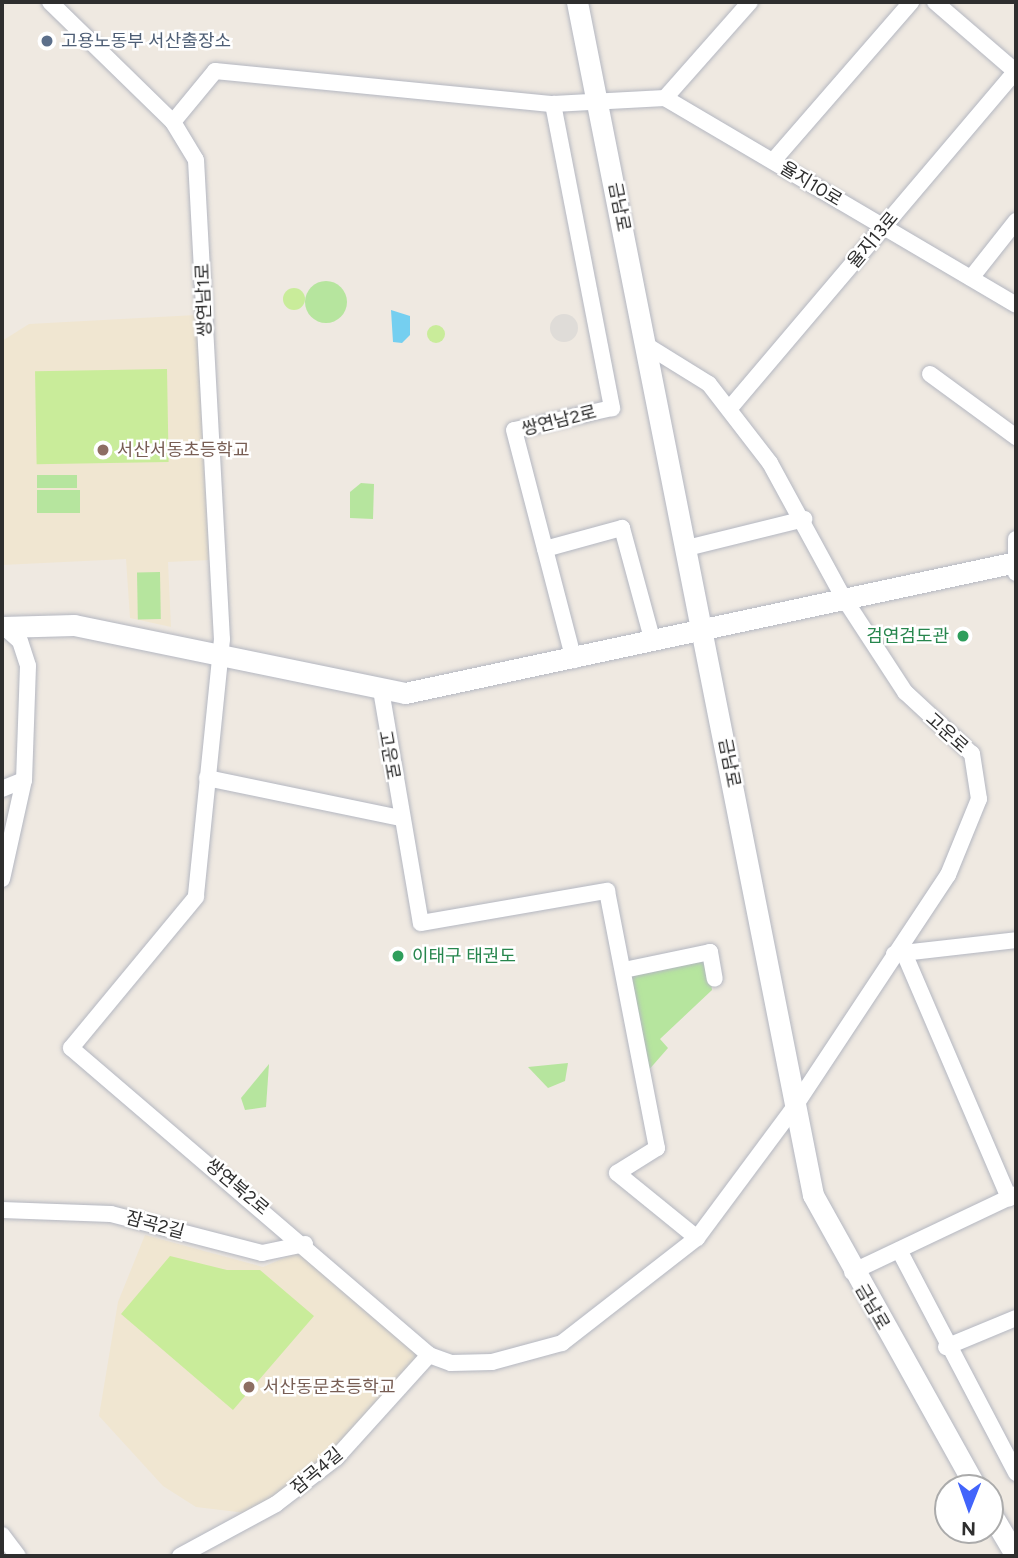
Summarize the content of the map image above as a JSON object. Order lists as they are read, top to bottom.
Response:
{
  "streets": {
    "street": [
      "율지10로",
      "금남로",
      "율지13로",
      "쌍연남1로",
      "쌍연남2로",
      "고운로",
      "쌍연북2로",
      "잠곡2길",
      "잠곡4길"
    ]
  },
  "crossings": [
    ["율지10로", "율지13로"],
    ["금남로", "고운로"],
    ["금남로", "쌍연북2로"],
    ["율지13로", "고운로"],
    ["쌍연남1로", "쌍연북2로"],
    ["고운로", "쌍연북2로"],
    ["쌍연북2로", "잠곡2길"],
    ["쌍연북2로", "잠곡4길"]
  ],
  "places": [
    "고용노동부 서산출장소",
    "서산서동초등학교",
    "검연검도관",
    "이태구 태권도",
    "서산동문초등학교"
  ],
  "north": "bottom"
}
